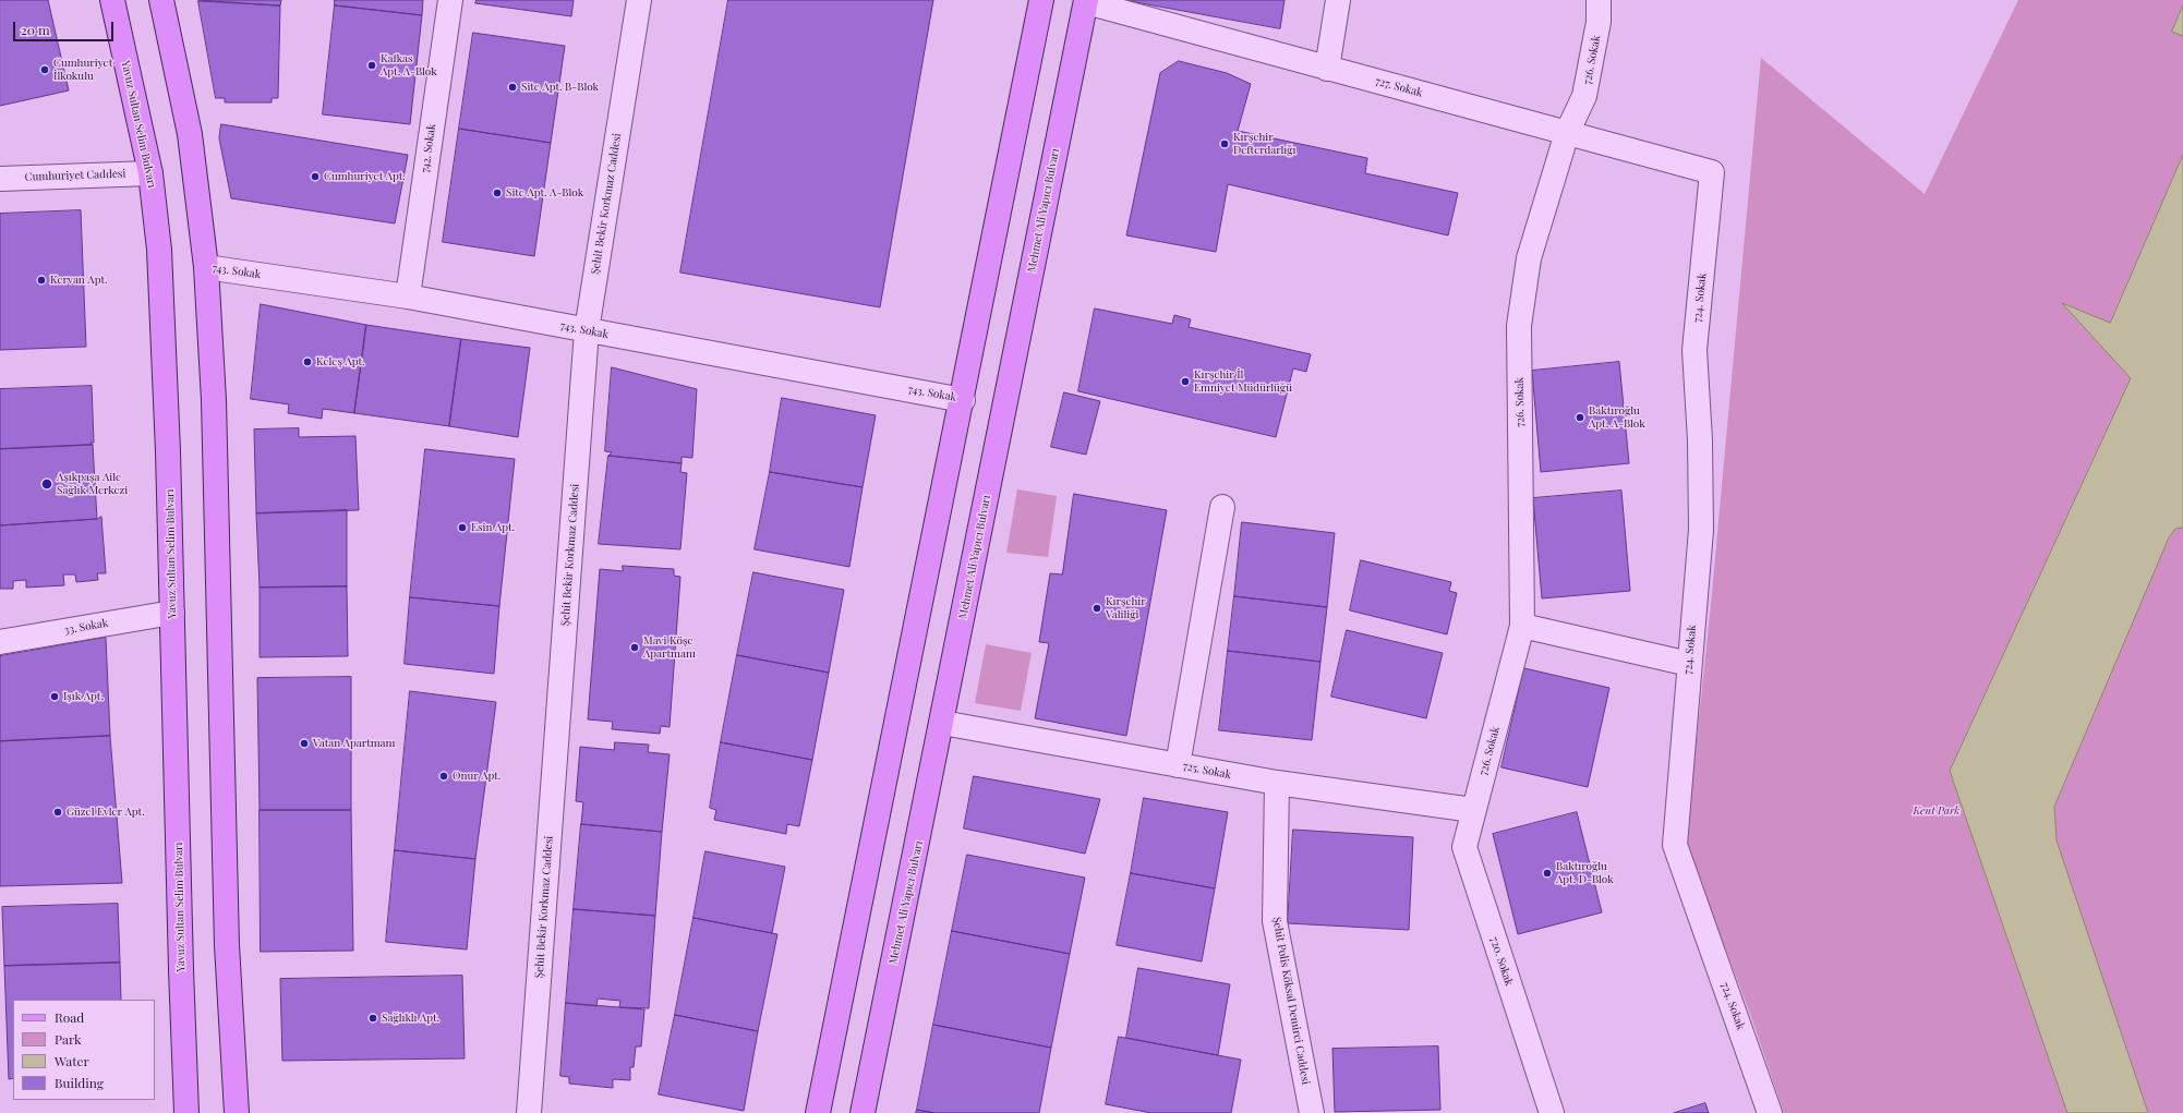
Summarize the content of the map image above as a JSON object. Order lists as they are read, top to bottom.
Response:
{
  "streets": {
    "main road": ["Yavuz Sultan Selim Bulvarı", "Mehmet Ali Yapıcı Bulvarı"],
    "street": [
      "726. Sokak",
      "727. Sokak",
      "742. Sokak",
      "Cumhuriyet Caddesi",
      "Şehit Bekir Korkmaz Caddesi",
      "743. Sokak",
      "724. Sokak",
      "33. Sokak",
      "725. Sokak",
      "720. Sokak",
      "Şehit Polis Köksal Demirci Caddesi"
    ]
  },
  "crossings": [
    ["726. Sokak", "727. Sokak"],
    ["726. Sokak", "725. Sokak"],
    ["726. Sokak", "720. Sokak"],
    ["727. Sokak", "Mehmet Ali Yapıcı Bulvarı"],
    ["727. Sokak", "724. Sokak"],
    ["Yavuz Sultan Selim Bulvarı", "Cumhuriyet Caddesi"],
    ["Yavuz Sultan Selim Bulvarı", "33. Sokak"],
    ["742. Sokak", "743. Sokak"],
    ["Şehit Bekir Korkmaz Caddesi", "743. Sokak"],
    ["Mehmet Ali Yapıcı Bulvarı", "725. Sokak"],
    ["725. Sokak", "720. Sokak"],
    ["725. Sokak", "Şehit Polis Köksal Demirci Caddesi"]
  ],
  "parks": ["Kent Park"],
  "places": [
    "Kafkas Apt. A-Blok",
    "Cumhuriyet İlkokulu",
    "Site Apt. B-Blok",
    "Kırşehir Defterdarlığı",
    "Cumhuriyet Apt.",
    "Site Apt. A-Blok",
    "Kervan Apt.",
    "Keleş Apt.",
    "Kırşehir İl Emniyet Müdürlüğü",
    "Baktıroğlu Apt. A-Blok",
    "Aşıkpaşa Aile Sağlık Merkezi",
    "Esin Apt.",
    "Kırşehir Valiliği",
    "Mavi Köşe Apartmanı",
    "Işık Apt.",
    "Vatan Apartmanı",
    "Onur Apt.",
    "Güzel Evler Apt.",
    "Baktıroğlu Apt. D-Blok",
    "Sağlıklı Apt."
  ],
  "legend": [
    "Road",
    "Park",
    "Water",
    "Building"
  ],
  "scale_bar": "20 m"
}
